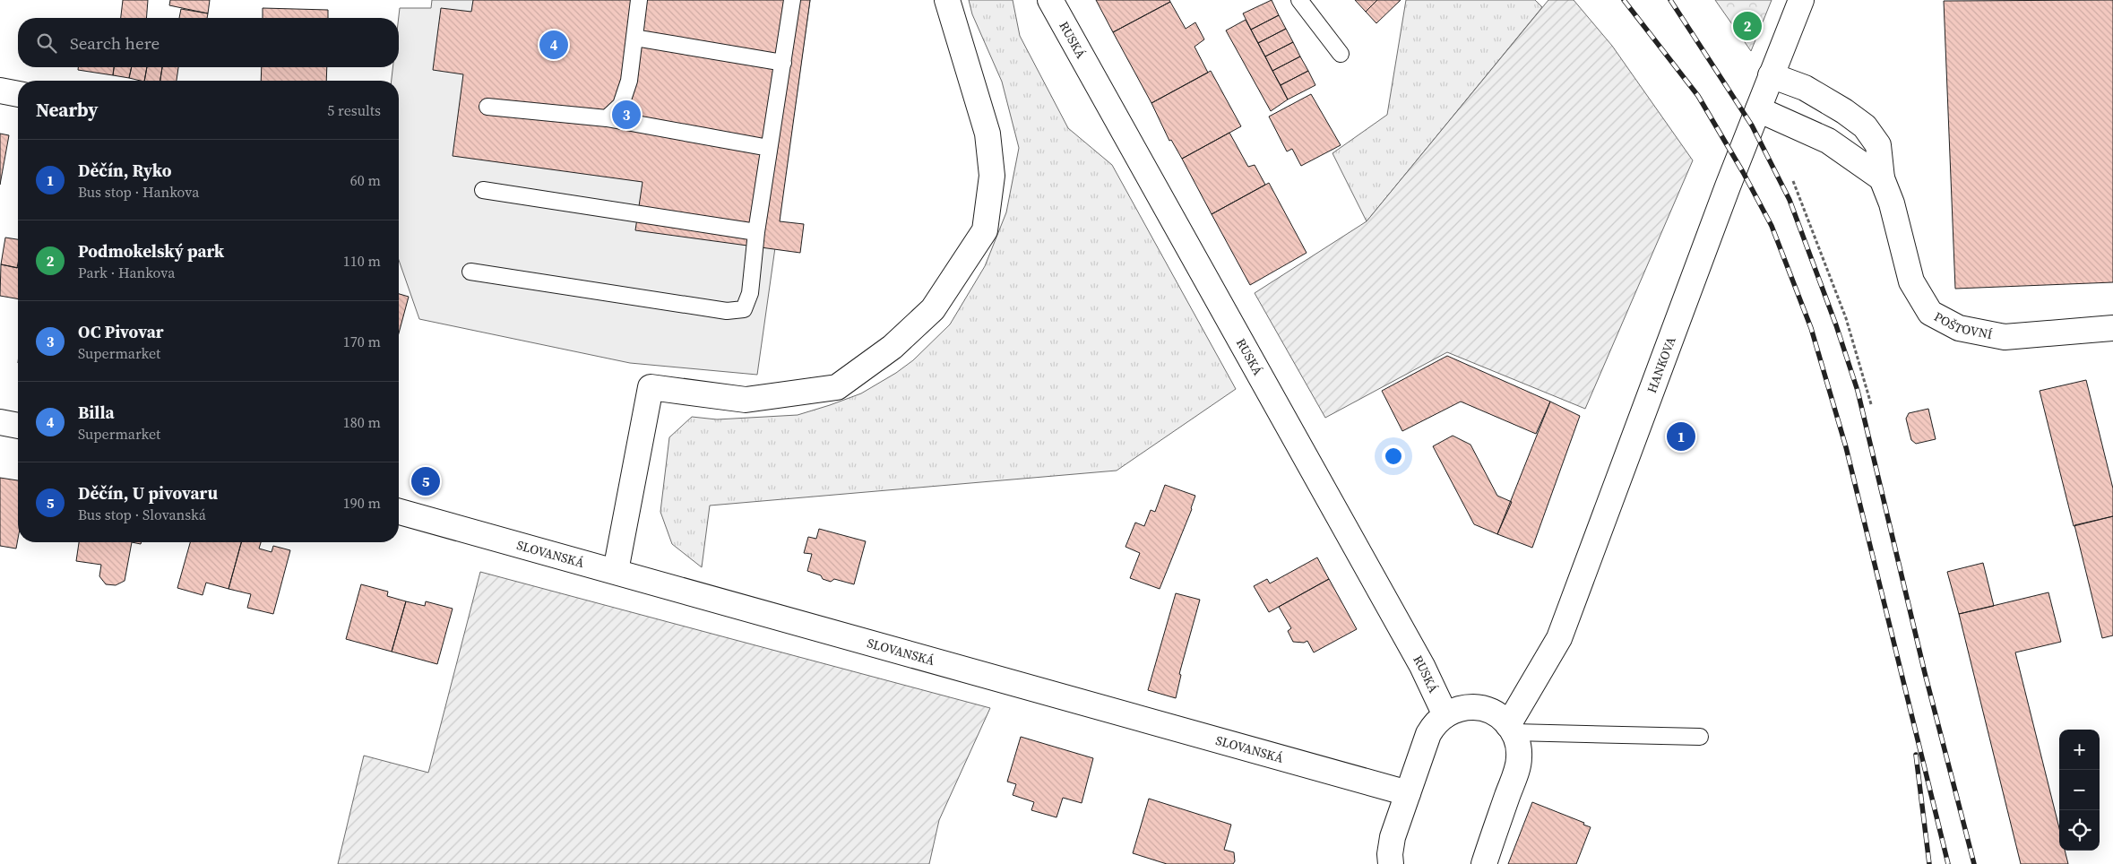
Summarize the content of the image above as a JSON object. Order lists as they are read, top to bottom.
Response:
{
  "streets": {
    "street": [
      "RUSKÁ",
      "POŠTOVNÍ",
      "HANKOVA",
      "SLOVANSKÁ"
    ]
  },
  "crossings": [
    ["POŠTOVNÍ", "HANKOVA"]
  ],
  "page": {
    "pins": [
      "2",
      "4",
      "3",
      "1",
      "5"
    ],
    "search": "Search here",
    "heading": ["Nearby", "5 results"],
    "list": [
      {
        "mark": "1",
        "name": "Děčín, Ryko",
        "note": "Bus stop · Hankova",
        "value": "60 m"
      },
      {
        "mark": "2",
        "name": "Podmokelský park",
        "note": "Park · Hankova",
        "value": "110 m"
      },
      {
        "mark": "3",
        "name": "OC Pivovar",
        "note": "Supermarket",
        "value": "170 m"
      },
      {
        "mark": "4",
        "name": "Billa",
        "note": "Supermarket",
        "value": "180 m"
      },
      {
        "mark": "5",
        "name": "Děčín, U pivovaru",
        "note": "Bus stop · Slovanská",
        "value": "190 m"
      }
    ],
    "map_buttons": ["+", "−"]
  }
}
